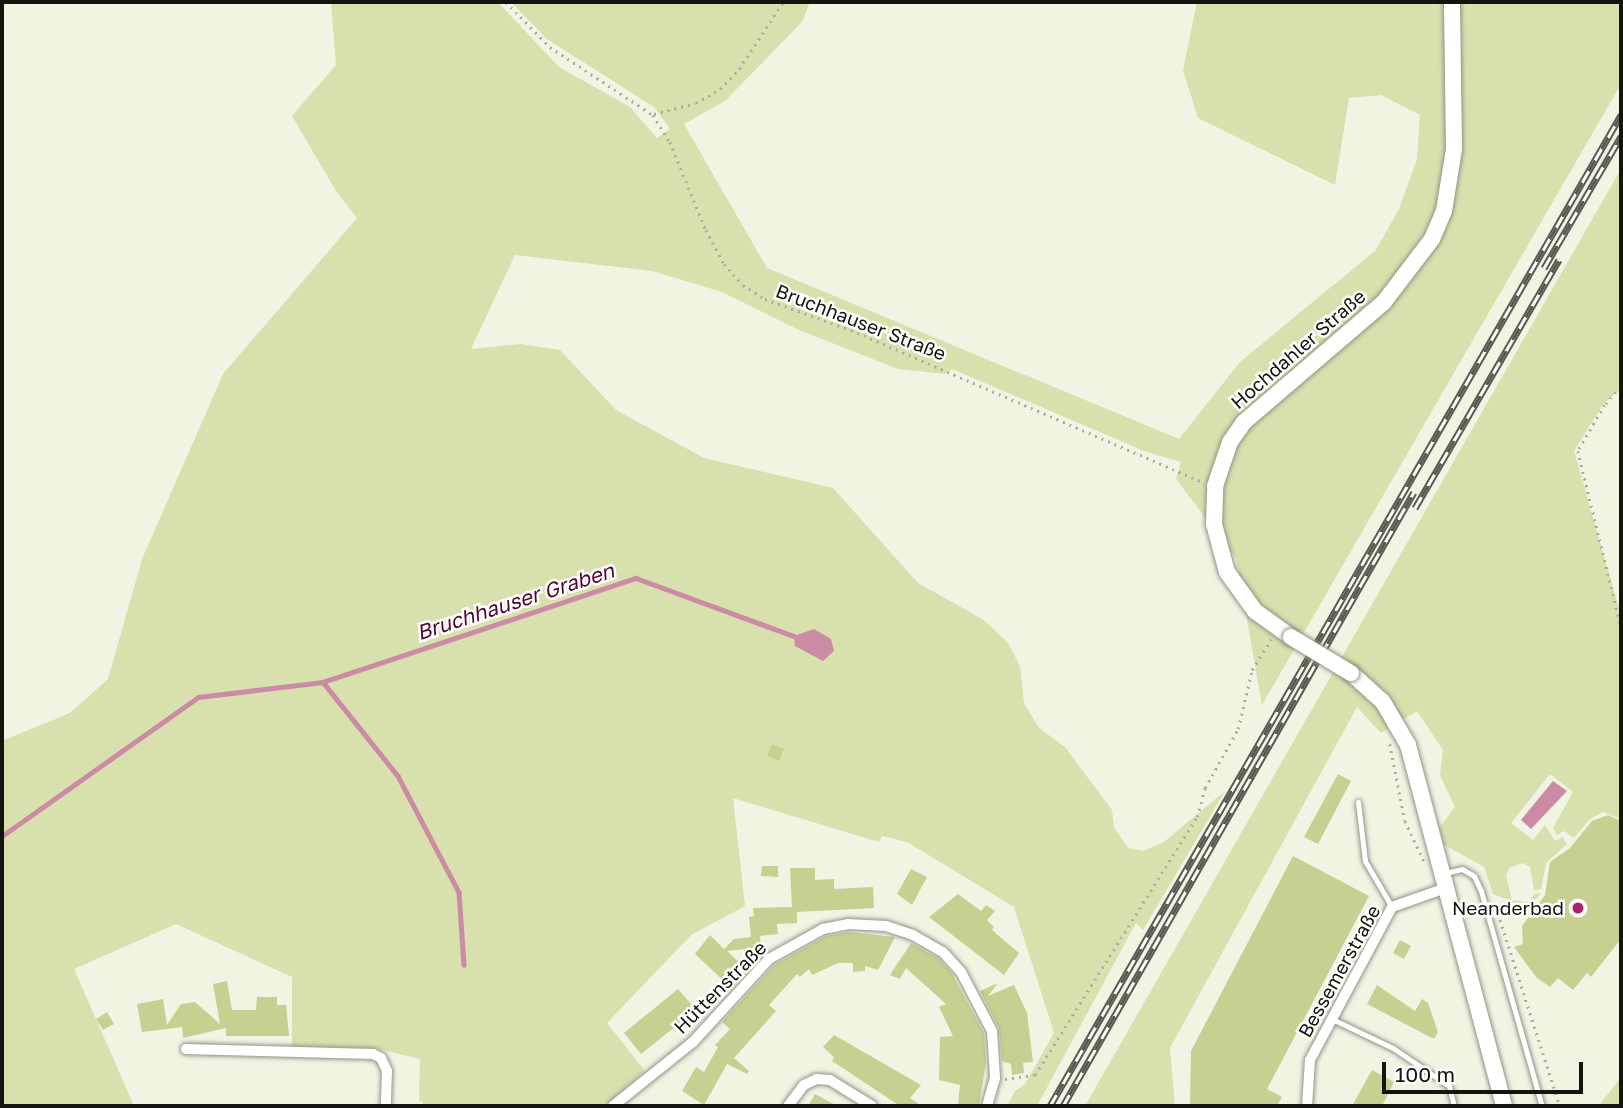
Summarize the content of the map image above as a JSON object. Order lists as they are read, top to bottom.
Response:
{
  "streets": {
    "main road": ["Hochdahler Straße"],
    "street": ["Bessemerstraße", "Hüttenstraße"],
    "path": ["Bruchhauser Straße"]
  },
  "crossings": [
    ["Hochdahler Straße", "Bessemerstraße"]
  ],
  "water": ["Bruchhauser Graben"],
  "places": ["Neanderbad"],
  "scale_bar": "100 m"
}
